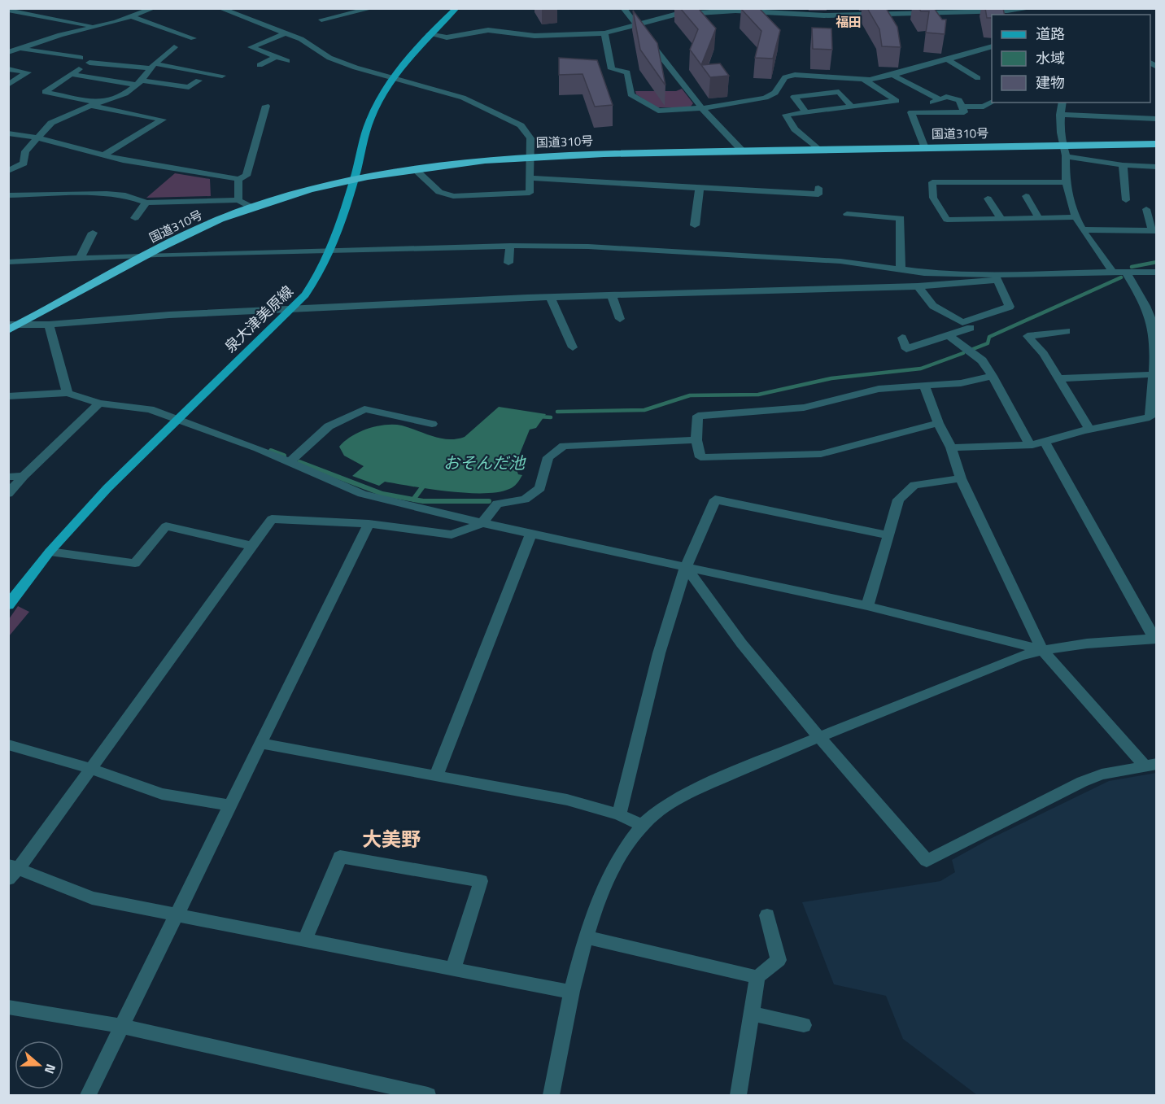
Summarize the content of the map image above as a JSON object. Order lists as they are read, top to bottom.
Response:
{
  "streets": {
    "highway": ["国道310号"],
    "main road": ["泉大津美原線"]
  },
  "crossings": [
    ["国道310号", "泉大津美原線"]
  ],
  "districts": ["福田", "大美野"],
  "water": ["おそんだ池"],
  "legend": ["道路", "水域", "建物"],
  "north": "right"
}
